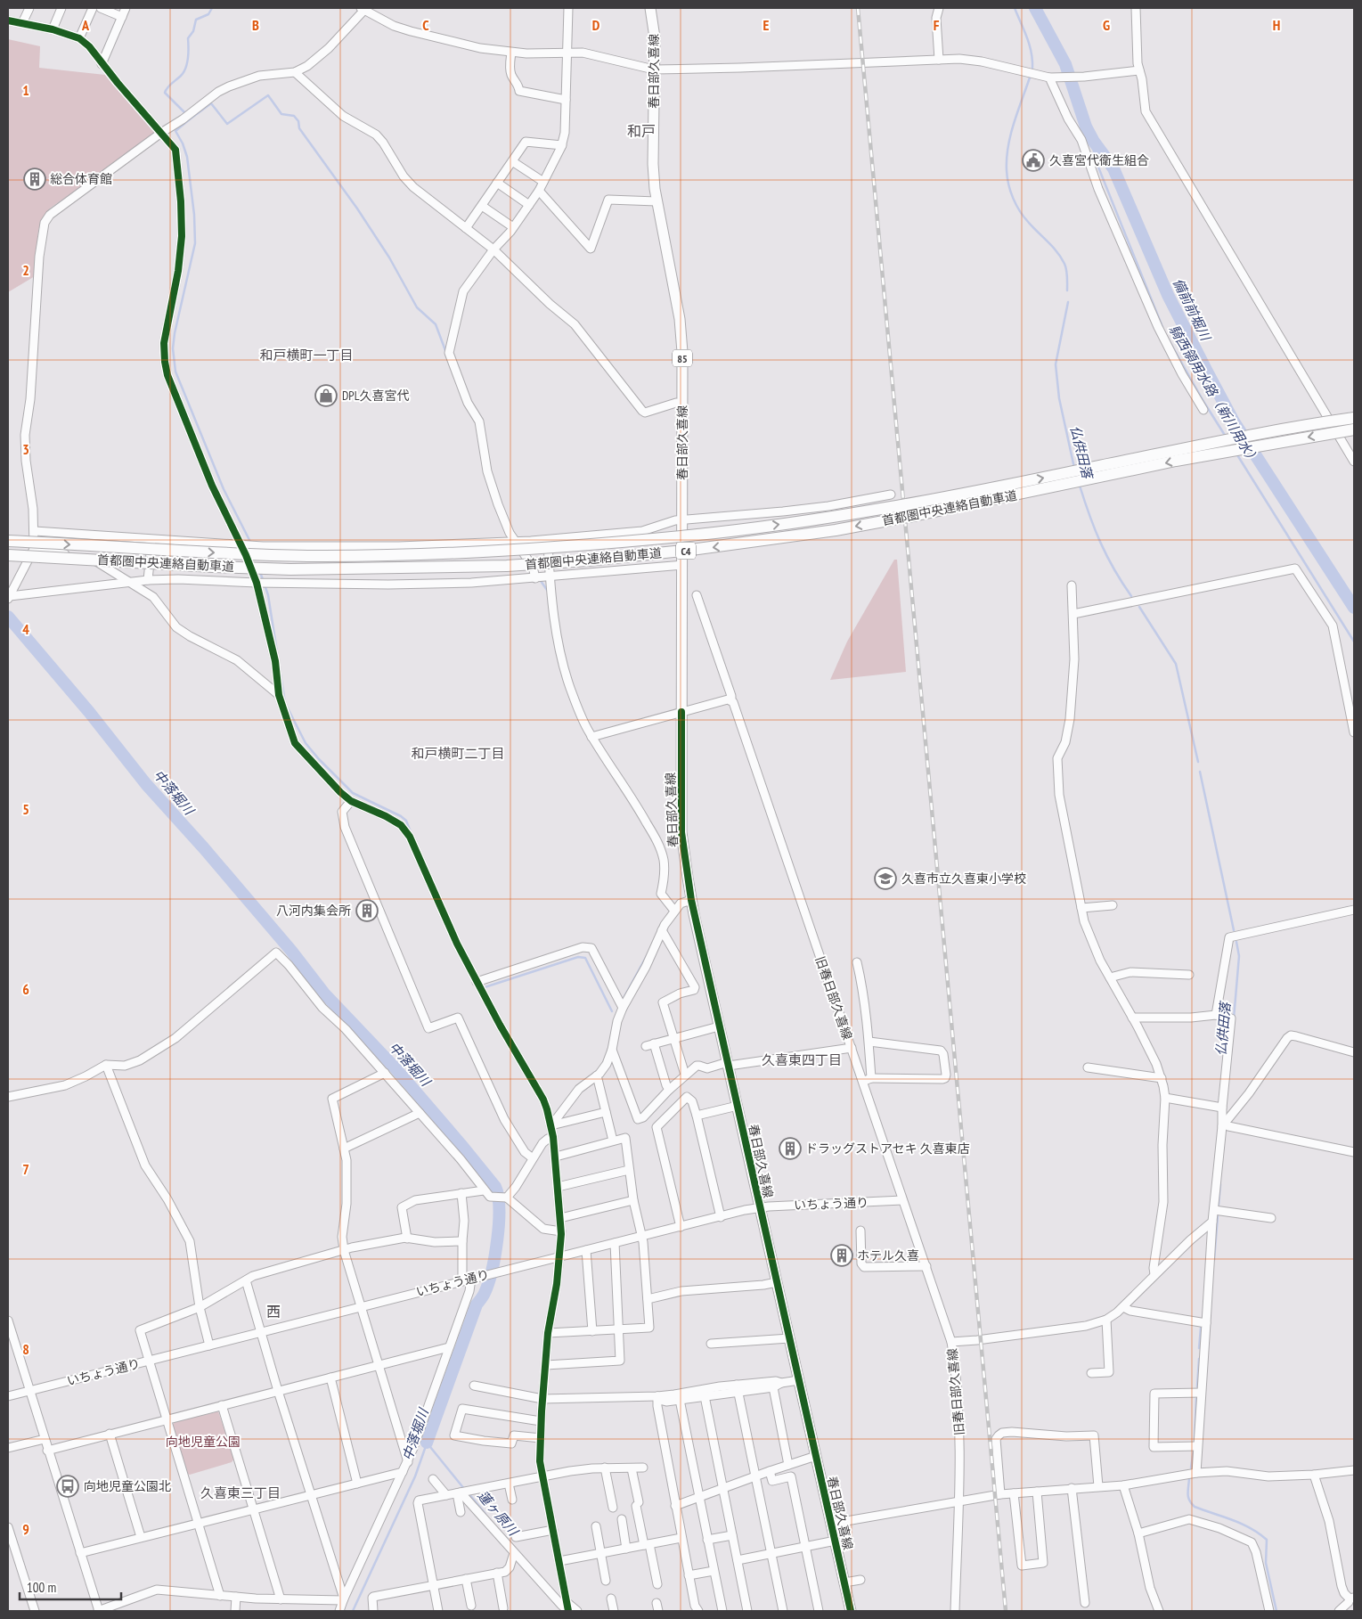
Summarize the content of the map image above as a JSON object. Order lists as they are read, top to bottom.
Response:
{
  "streets": {
    "highway": ["首都圏中央連絡自動車道", "C4"],
    "main road": ["春日部久喜線", "85"],
    "street": ["旧春日部久喜線", "いちょう通り"]
  },
  "crossings": [
    ["春日部久喜線", "いちょう通り"],
    ["旧春日部久喜線", "いちょう通り"]
  ],
  "districts": [
    "和戸",
    "和戸横町一丁目",
    "和戸横町二丁目",
    "久喜東四丁目",
    "西",
    "久喜東三丁目"
  ],
  "water": [
    "備前前堀川",
    "騎西領用水路（新川用水）",
    "仏供田落",
    "中落堀川",
    "蓮ヶ原川"
  ],
  "parks": ["向地児童公園"],
  "places": {
    "public building": ["久喜宮代衛生組合"],
    "building": [
      "総合体育館",
      "八河内集会所",
      "ドラッグストアセキ 久喜東店",
      "ホテル久喜"
    ],
    "shop": ["DPL久喜宮代"],
    "school or university": ["久喜市立久喜東小学校"],
    "bus stop": ["向地児童公園北"]
  },
  "scale_bar": "100 m",
  "grid": {
    "columns": [
      "A",
      "B",
      "C",
      "D",
      "E",
      "F",
      "G",
      "H"
    ],
    "rows": [
      "1",
      "2",
      "3",
      "4",
      "5",
      "6",
      "7",
      "8",
      "9"
    ]
  }
}
